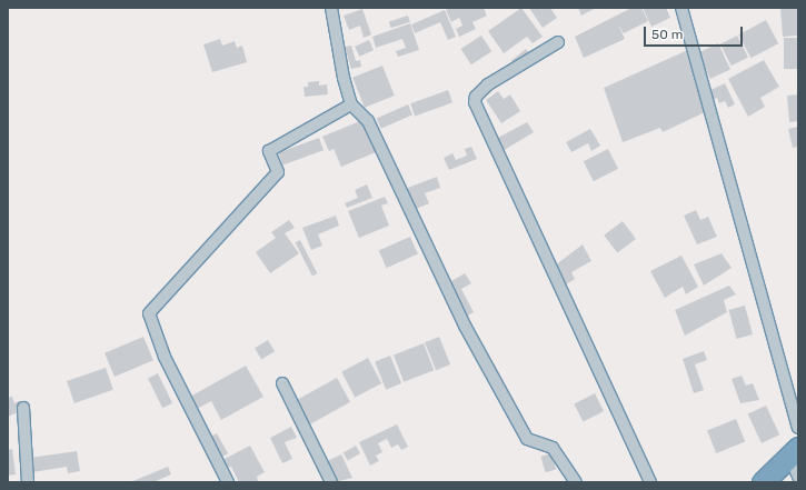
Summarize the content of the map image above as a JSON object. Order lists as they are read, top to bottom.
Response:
{
  "scale_bar": "50 m"
}
